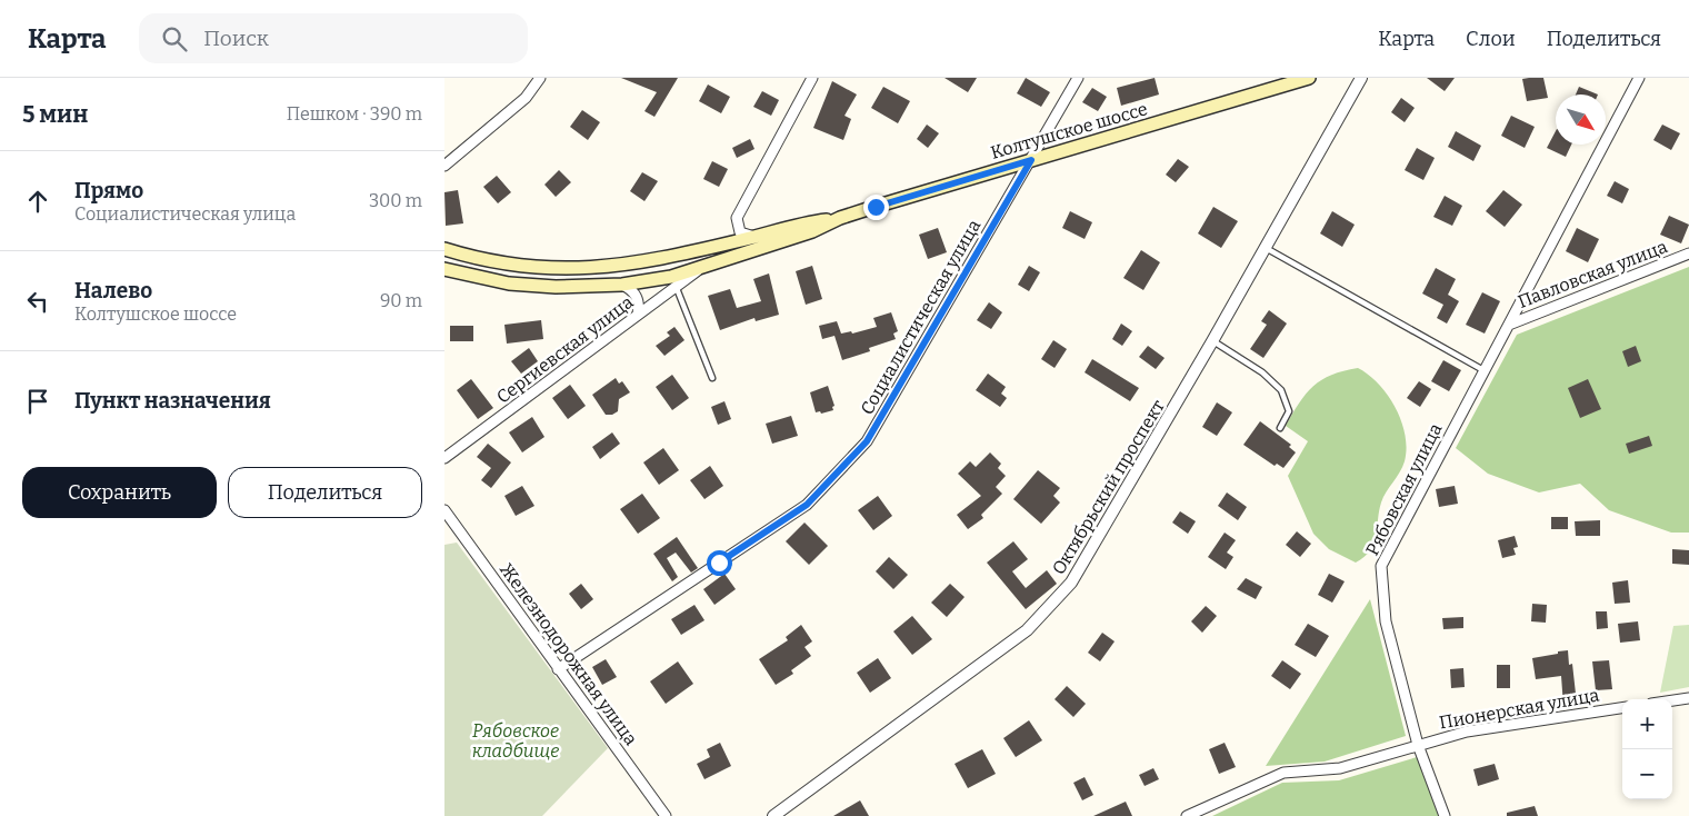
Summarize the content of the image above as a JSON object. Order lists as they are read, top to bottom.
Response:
{
  "streets": {
    "main road": ["Колтушское шоссе"],
    "street": [
      "Павловская улица",
      "Социалистическая улица",
      "Сергиевская улица",
      "Октябрьский проспект",
      "Рябовская улица",
      "Железнодорожная улица",
      "Пионерская улица"
    ]
  },
  "crossings": [
    ["Колтушское шоссе", "Социалистическая улица"],
    ["Колтушское шоссе", "Сергиевская улица"],
    ["Павловская улица", "Рябовская улица"],
    ["Социалистическая улица", "Железнодорожная улица"],
    ["Рябовская улица", "Пионерская улица"]
  ],
  "parks": ["Рябовское кладбище"],
  "north": "bottom right",
  "page": {
    "header": "Карта",
    "search": "Поиск",
    "nav": ["Карта", "Слои", "Поделиться"],
    "heading": ["5 мин", "Пешком · 390 m"],
    "list": [
      ["Прямо", "Социалистическая улица", "300 m"],
      ["Налево", "Колтушское шоссе", "90 m"],
      "Пункт назначения"
    ],
    "buttons": ["Сохранить", "Поделиться"],
    "map_buttons": ["+", "−"]
  }
}
